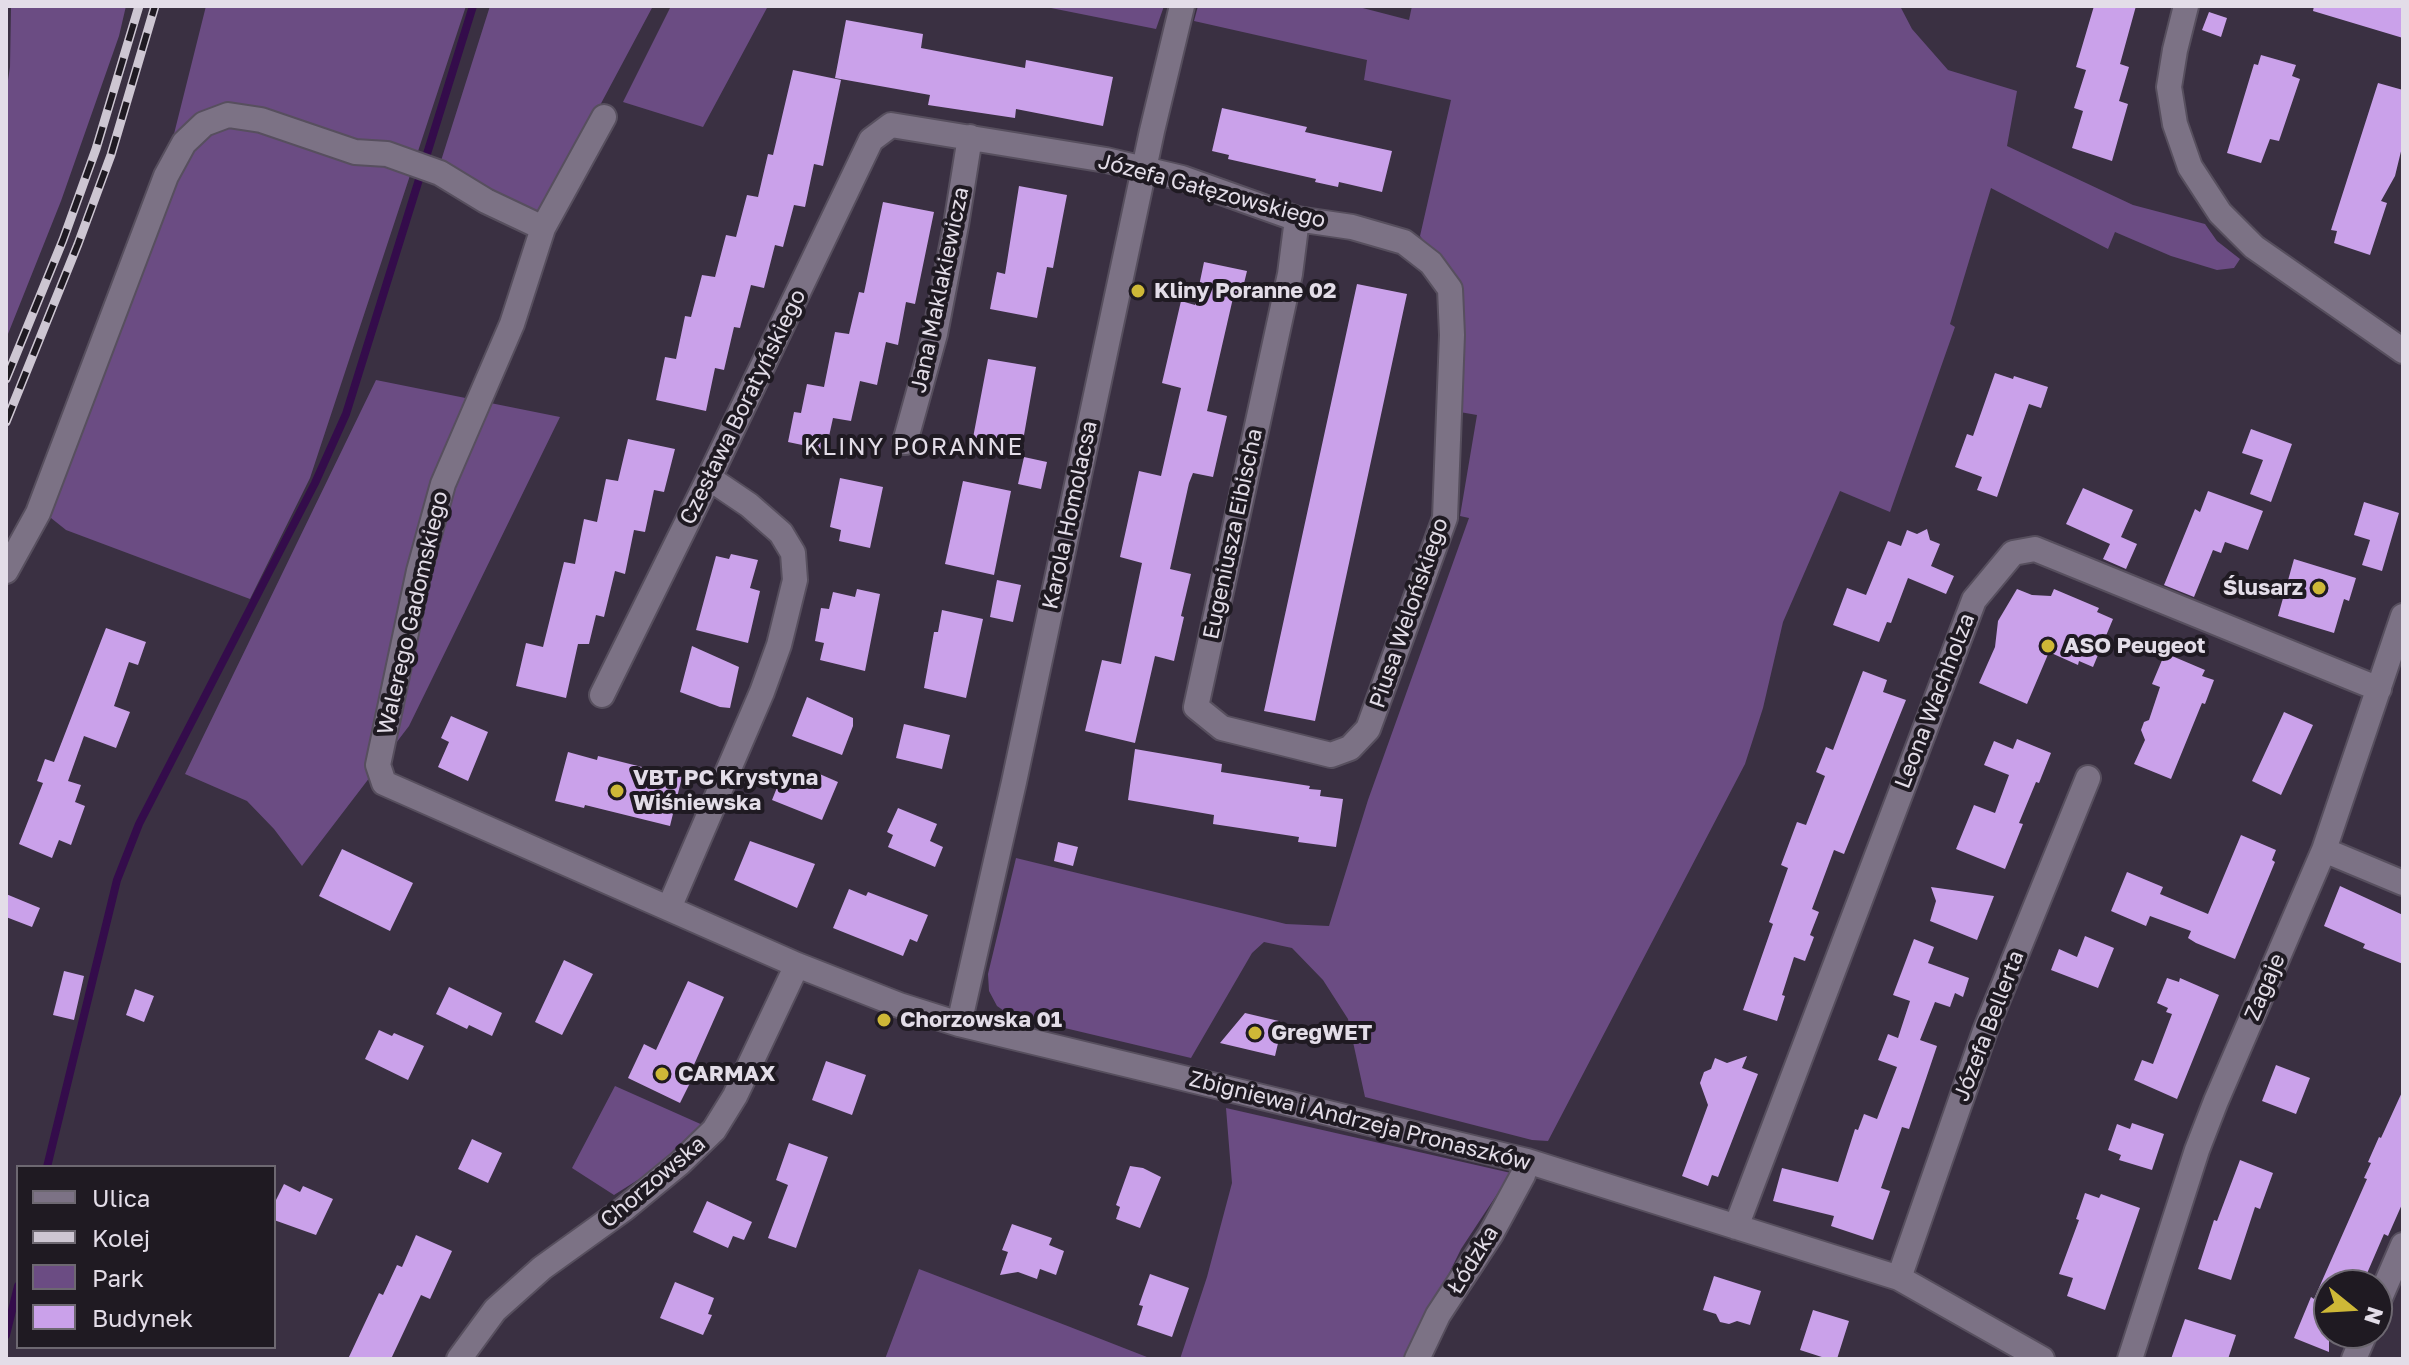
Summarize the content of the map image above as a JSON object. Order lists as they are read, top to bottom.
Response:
{
  "streets": {
    "street": [
      "Józefa Gałęzowskiego",
      "Jana Maklakiewicza",
      "Czesława Boratyńskiego",
      "Karola Homolacsa",
      "Eugeniusza Eibischa",
      "Walerego Gadomskiego",
      "Piusa Welońskiego",
      "Leona Wachholza",
      "Zagaje",
      "Józefa Bellerta",
      "Zbigniewa i Andrzeja Pronaszków",
      "Chorzowska",
      "Łódzka"
    ]
  },
  "crossings": [
    ["Józefa Gałęzowskiego", "Jana Maklakiewicza"],
    ["Józefa Gałęzowskiego", "Czesława Boratyńskiego"],
    ["Józefa Gałęzowskiego", "Karola Homolacsa"],
    ["Józefa Gałęzowskiego", "Eugeniusza Eibischa"],
    ["Józefa Gałęzowskiego", "Piusa Welońskiego"],
    ["Karola Homolacsa", "Zbigniewa i Andrzeja Pronaszków"],
    ["Eugeniusza Eibischa", "Piusa Welońskiego"],
    ["Walerego Gadomskiego", "Zbigniewa i Andrzeja Pronaszków"],
    ["Leona Wachholza", "Zagaje"],
    ["Leona Wachholza", "Zbigniewa i Andrzeja Pronaszków"],
    ["Józefa Bellerta", "Zbigniewa i Andrzeja Pronaszków"],
    ["Zbigniewa i Andrzeja Pronaszków", "Chorzowska"],
    ["Zbigniewa i Andrzeja Pronaszków", "Łódzka"]
  ],
  "districts": ["KLINY PORANNE"],
  "places": [
    "Kliny Poranne 02",
    "Ślusarz",
    "ASO Peugeot",
    "VBT PC Krystyna Wiśniewska",
    "Chorzowska 01",
    "GregWET",
    "CARMAX"
  ],
  "legend": [
    "Ulica",
    "Kolej",
    "Park",
    "Budynek"
  ],
  "north": "right"
}
